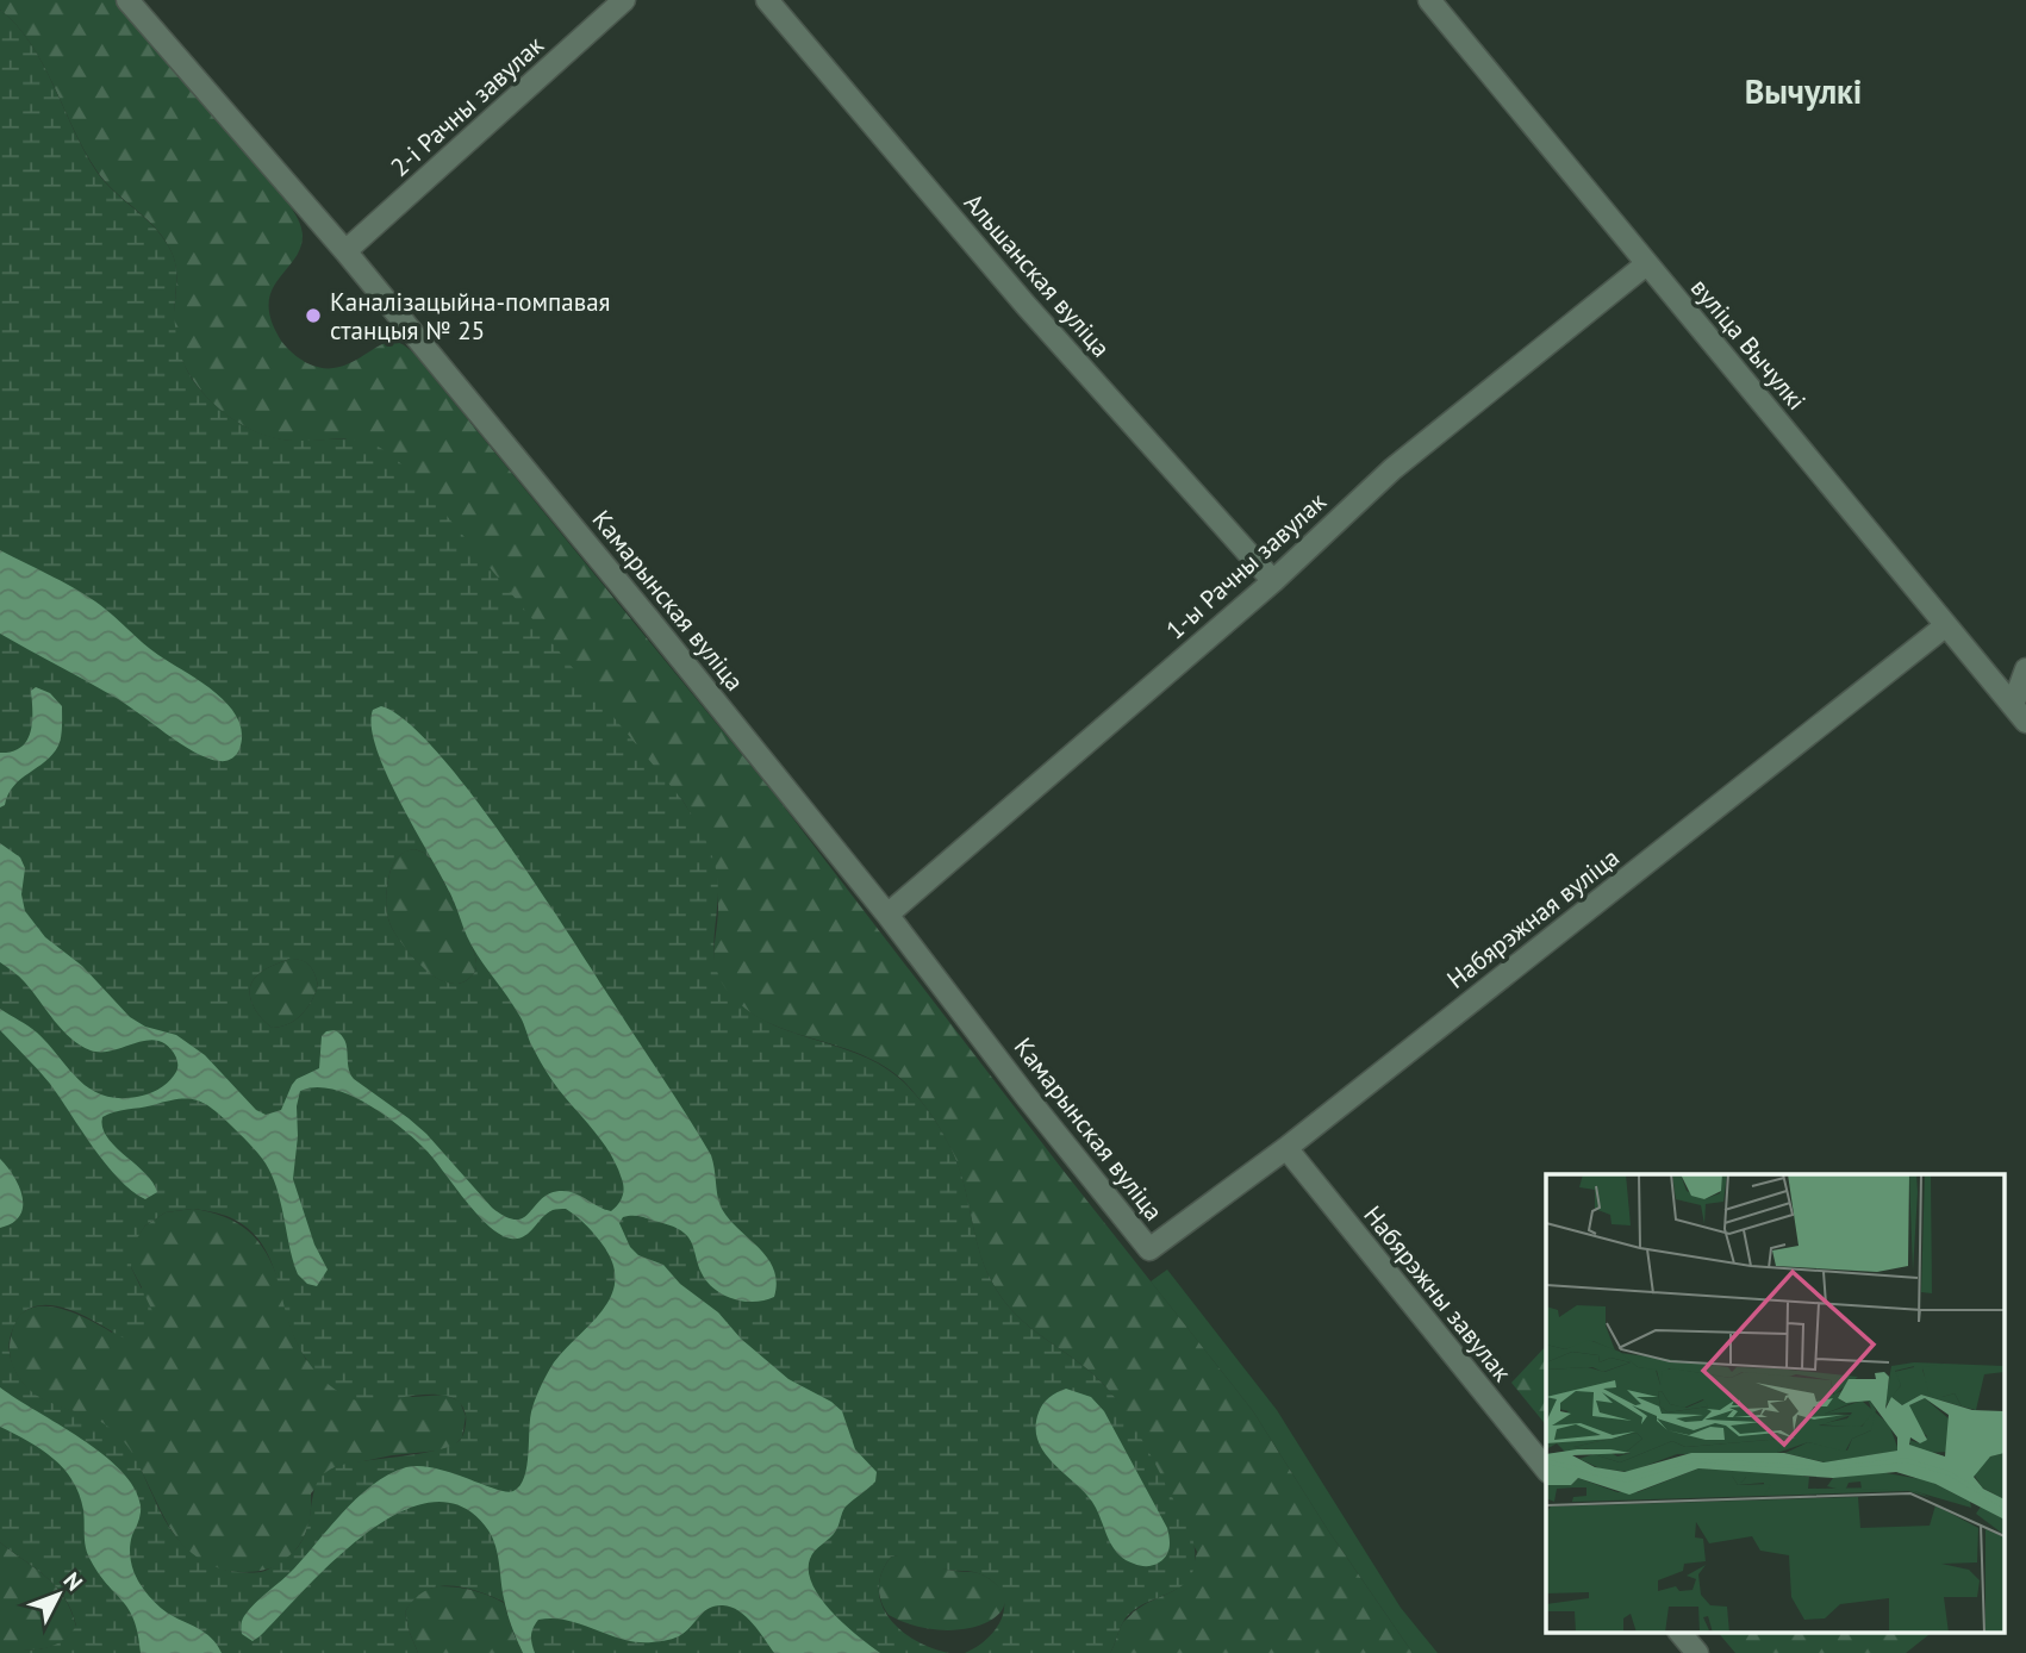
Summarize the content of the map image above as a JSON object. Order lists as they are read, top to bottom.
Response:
{
  "streets": {
    "street": [
      "2-і Рачны завулак",
      "Альшанская вуліца",
      "вуліца Вычулкі",
      "1-ы Рачны завулак",
      "Камарынская вуліца",
      "Набярэжная вуліца",
      "Набярэжны завулак"
    ]
  },
  "crossings": [
    ["2-і Рачны завулак", "Камарынская вуліца"],
    ["Альшанская вуліца", "1-ы Рачны завулак"],
    ["вуліца Вычулкі", "1-ы Рачны завулак"],
    ["вуліца Вычулкі", "Набярэжная вуліца"],
    ["1-ы Рачны завулак", "Камарынская вуліца"],
    ["Камарынская вуліца", "Набярэжная вуліца"],
    ["Набярэжная вуліца", "Набярэжны завулак"]
  ],
  "districts": ["Вычулкі"],
  "places": ["Каналізацыйна-помпавая станцыя № 25"],
  "north": "top right"
}
